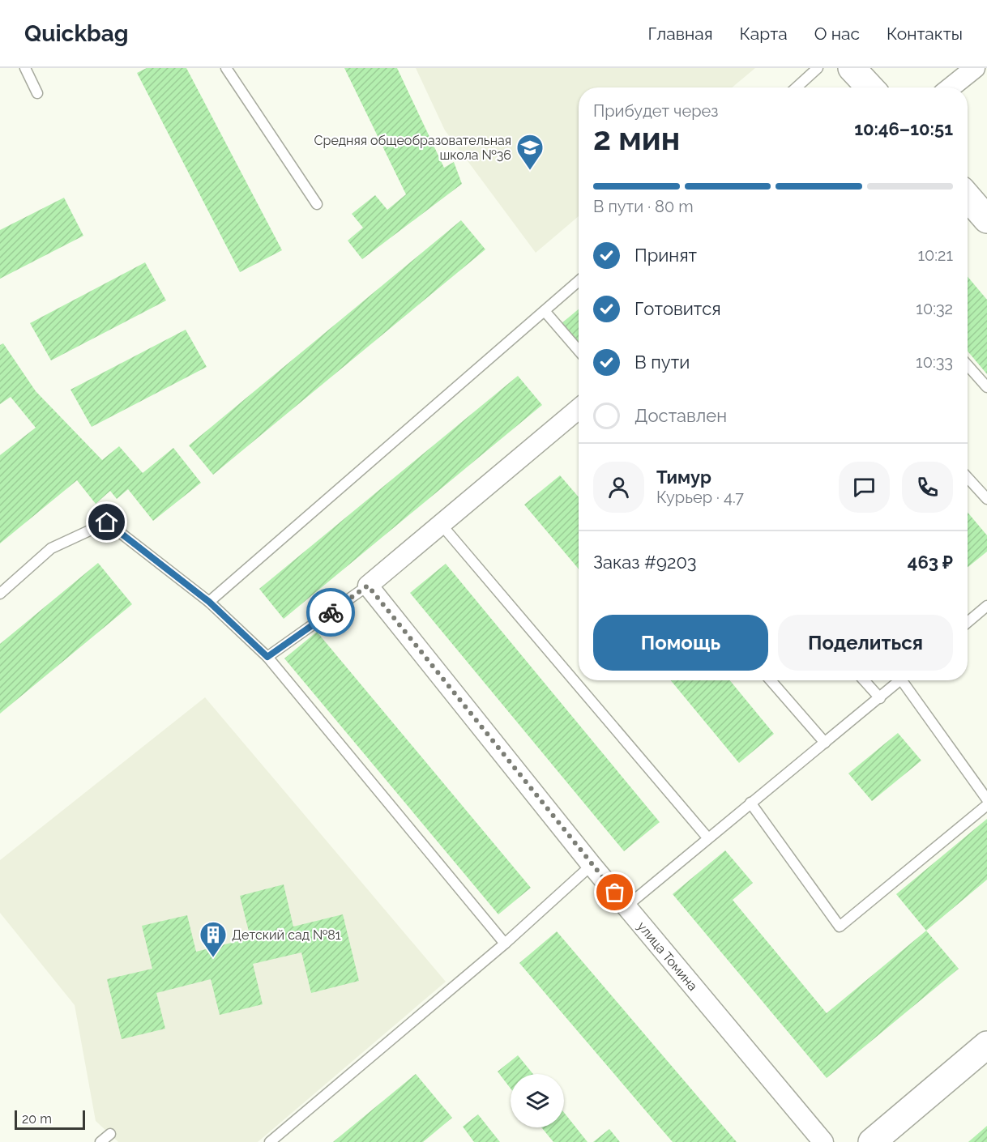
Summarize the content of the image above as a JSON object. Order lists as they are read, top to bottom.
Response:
{
  "streets": {
    "street": ["улица Томина"]
  },
  "places": {
    "school or university": ["Средняя общеобразовательная школа №36"],
    "building": ["Детский сад №81"]
  },
  "scale_bar": "20 m",
  "page": {
    "header": "Quickbag",
    "nav": [
      "Главная",
      "Карта",
      "О нас",
      "Контакты"
    ],
    "heading": ["2 мин", "Прибудет через", "10:46–10:51"],
    "panel": [
      "Тимур",
      "Курьер · 4.7",
      "Заказ #9203",
      "463 ₽"
    ],
    "bar": "В пути · 80 m",
    "list": [
      ["Принят", "10:21"],
      ["Готовится", "10:32"],
      ["В пути", "10:33"],
      "Доставлен"
    ],
    "buttons": ["Помощь", "Поделиться"],
    "scale": "20 m"
  }
}
